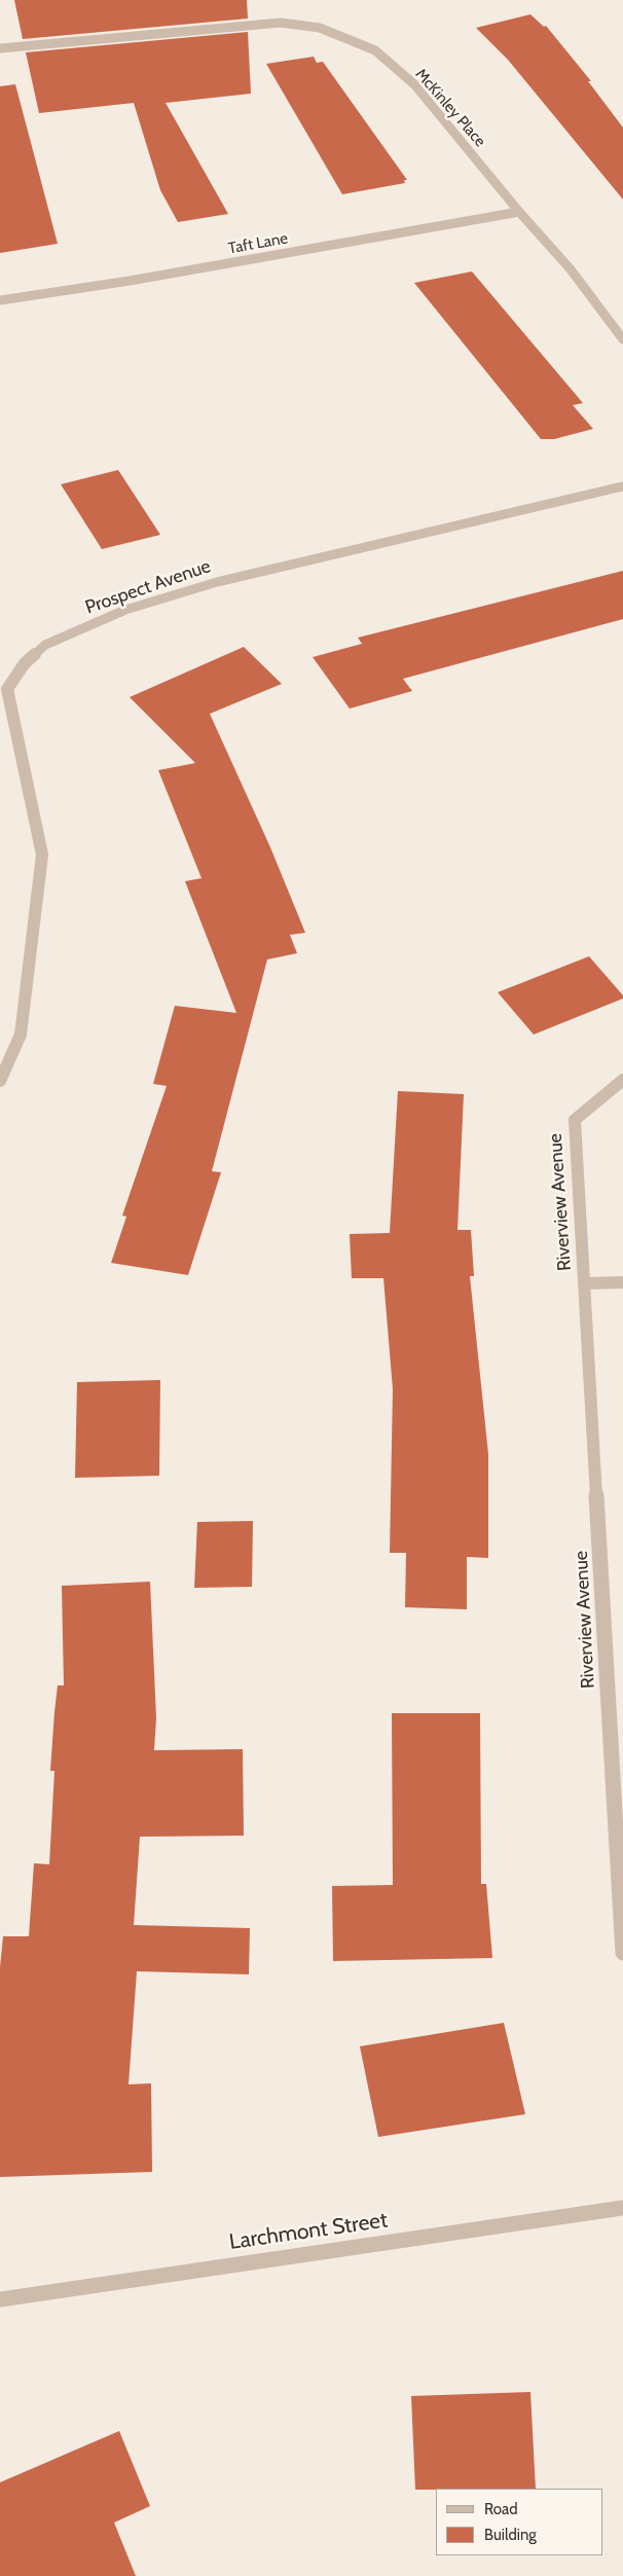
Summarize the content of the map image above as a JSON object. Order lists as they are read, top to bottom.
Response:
{
  "streets": {
    "street": [
      "McKinley Place",
      "Taft Lane",
      "Prospect Avenue",
      "Riverview Avenue",
      "Larchmont Street"
    ]
  },
  "crossings": [
    ["McKinley Place", "Taft Lane"]
  ],
  "legend": ["Road", "Building"]
}
